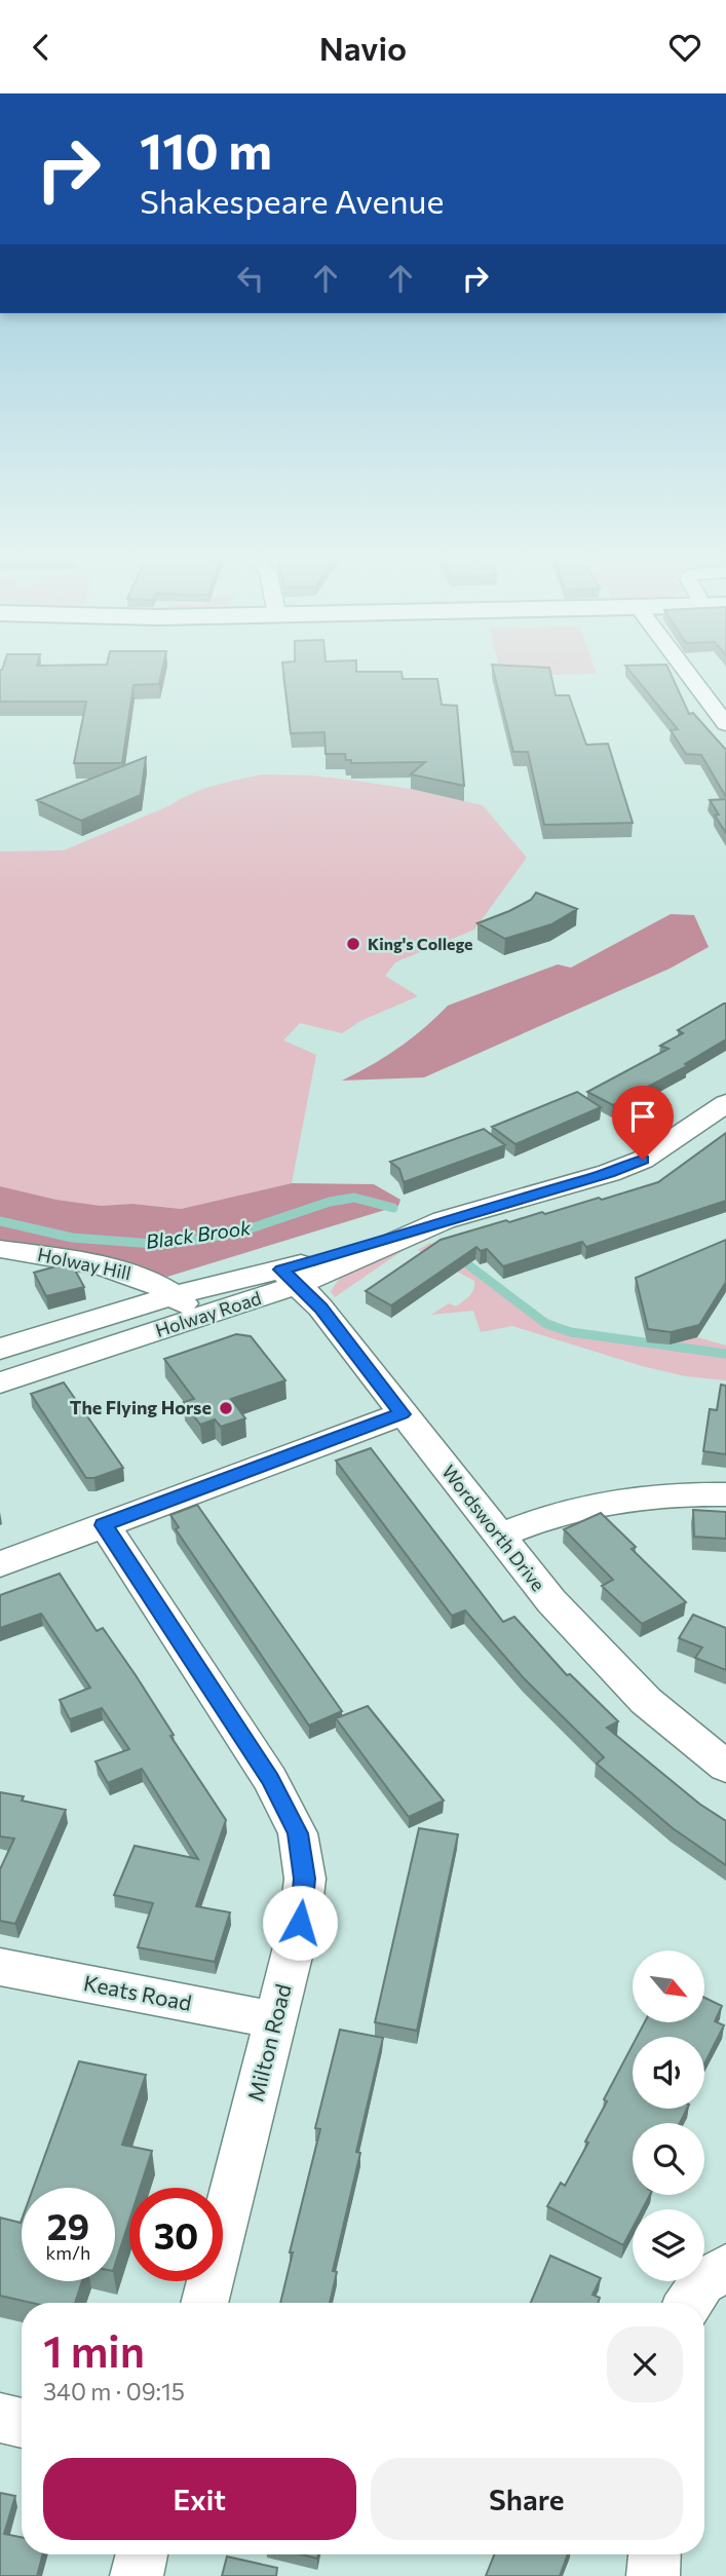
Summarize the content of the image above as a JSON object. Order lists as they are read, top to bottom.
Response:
{
  "streets": {
    "street": [
      "Holway Hill",
      "Holway Road",
      "Wordsworth Drive",
      "Keats Road",
      "Milton Road"
    ]
  },
  "crossings": [
    ["Holway Hill", "Holway Road"],
    ["Holway Road", "Wordsworth Drive"],
    ["Keats Road", "Milton Road"]
  ],
  "water": ["Black Brook"],
  "places": ["King's College", "The Flying Horse"],
  "north": "bottom right",
  "page": {
    "header": "Navio",
    "turn": ["110 m", "Shakespeare Avenue"],
    "speed": "29 km/h",
    "limit": "30",
    "heading": ["1 min", "340 m · 09:15"],
    "buttons": ["Exit", "Share"]
  }
}
